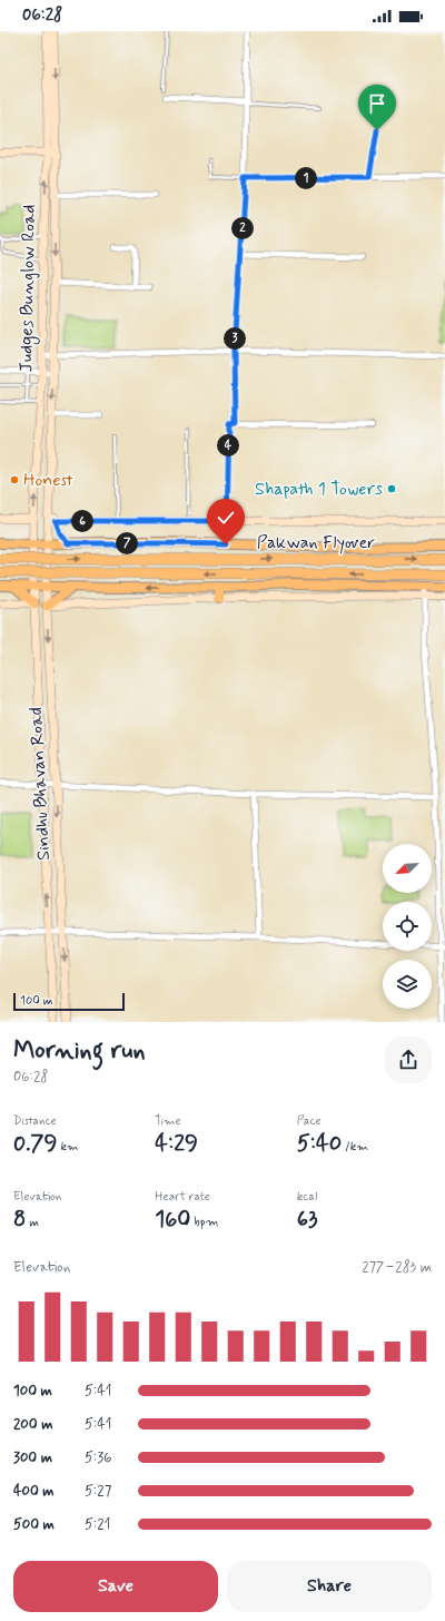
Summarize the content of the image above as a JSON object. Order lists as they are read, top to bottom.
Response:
{
  "streets": {
    "highway": ["Pakwan Flyover"],
    "main road": ["Judges Bunglow Road", "Sindhu Bhavan Road"]
  },
  "crossings": [
    ["Judges Bunglow Road", "Sindhu Bhavan Road"]
  ],
  "places": ["Honest", "Shapath 1 Towers"],
  "scale_bar": "100 m",
  "north": "bottom left",
  "page": {
    "status": "06:28",
    "pins": [
      "1",
      "2",
      "3",
      "4",
      "6",
      "7"
    ],
    "scale": "100 m",
    "heading": ["Morning run", "06:28"],
    "stats": [
      ["Distance", "0.79 km"],
      ["Time", "4:29"],
      ["Pace", "5:40 /km"],
      ["Elevation", "8 m"],
      ["Heart rate", "160 bpm"],
      ["kcal", "63"]
    ],
    "chart": ["Elevation", "277–283 m"],
    "list": [
      {
        "name": "100 m",
        "note": "5:41"
      },
      {
        "name": "200 m",
        "note": "5:41"
      },
      {
        "name": "300 m",
        "note": "5:36"
      },
      {
        "name": "400 m",
        "note": "5:27"
      },
      {
        "name": "500 m",
        "note": "5:21"
      }
    ],
    "buttons": ["Save", "Share"]
  }
}
